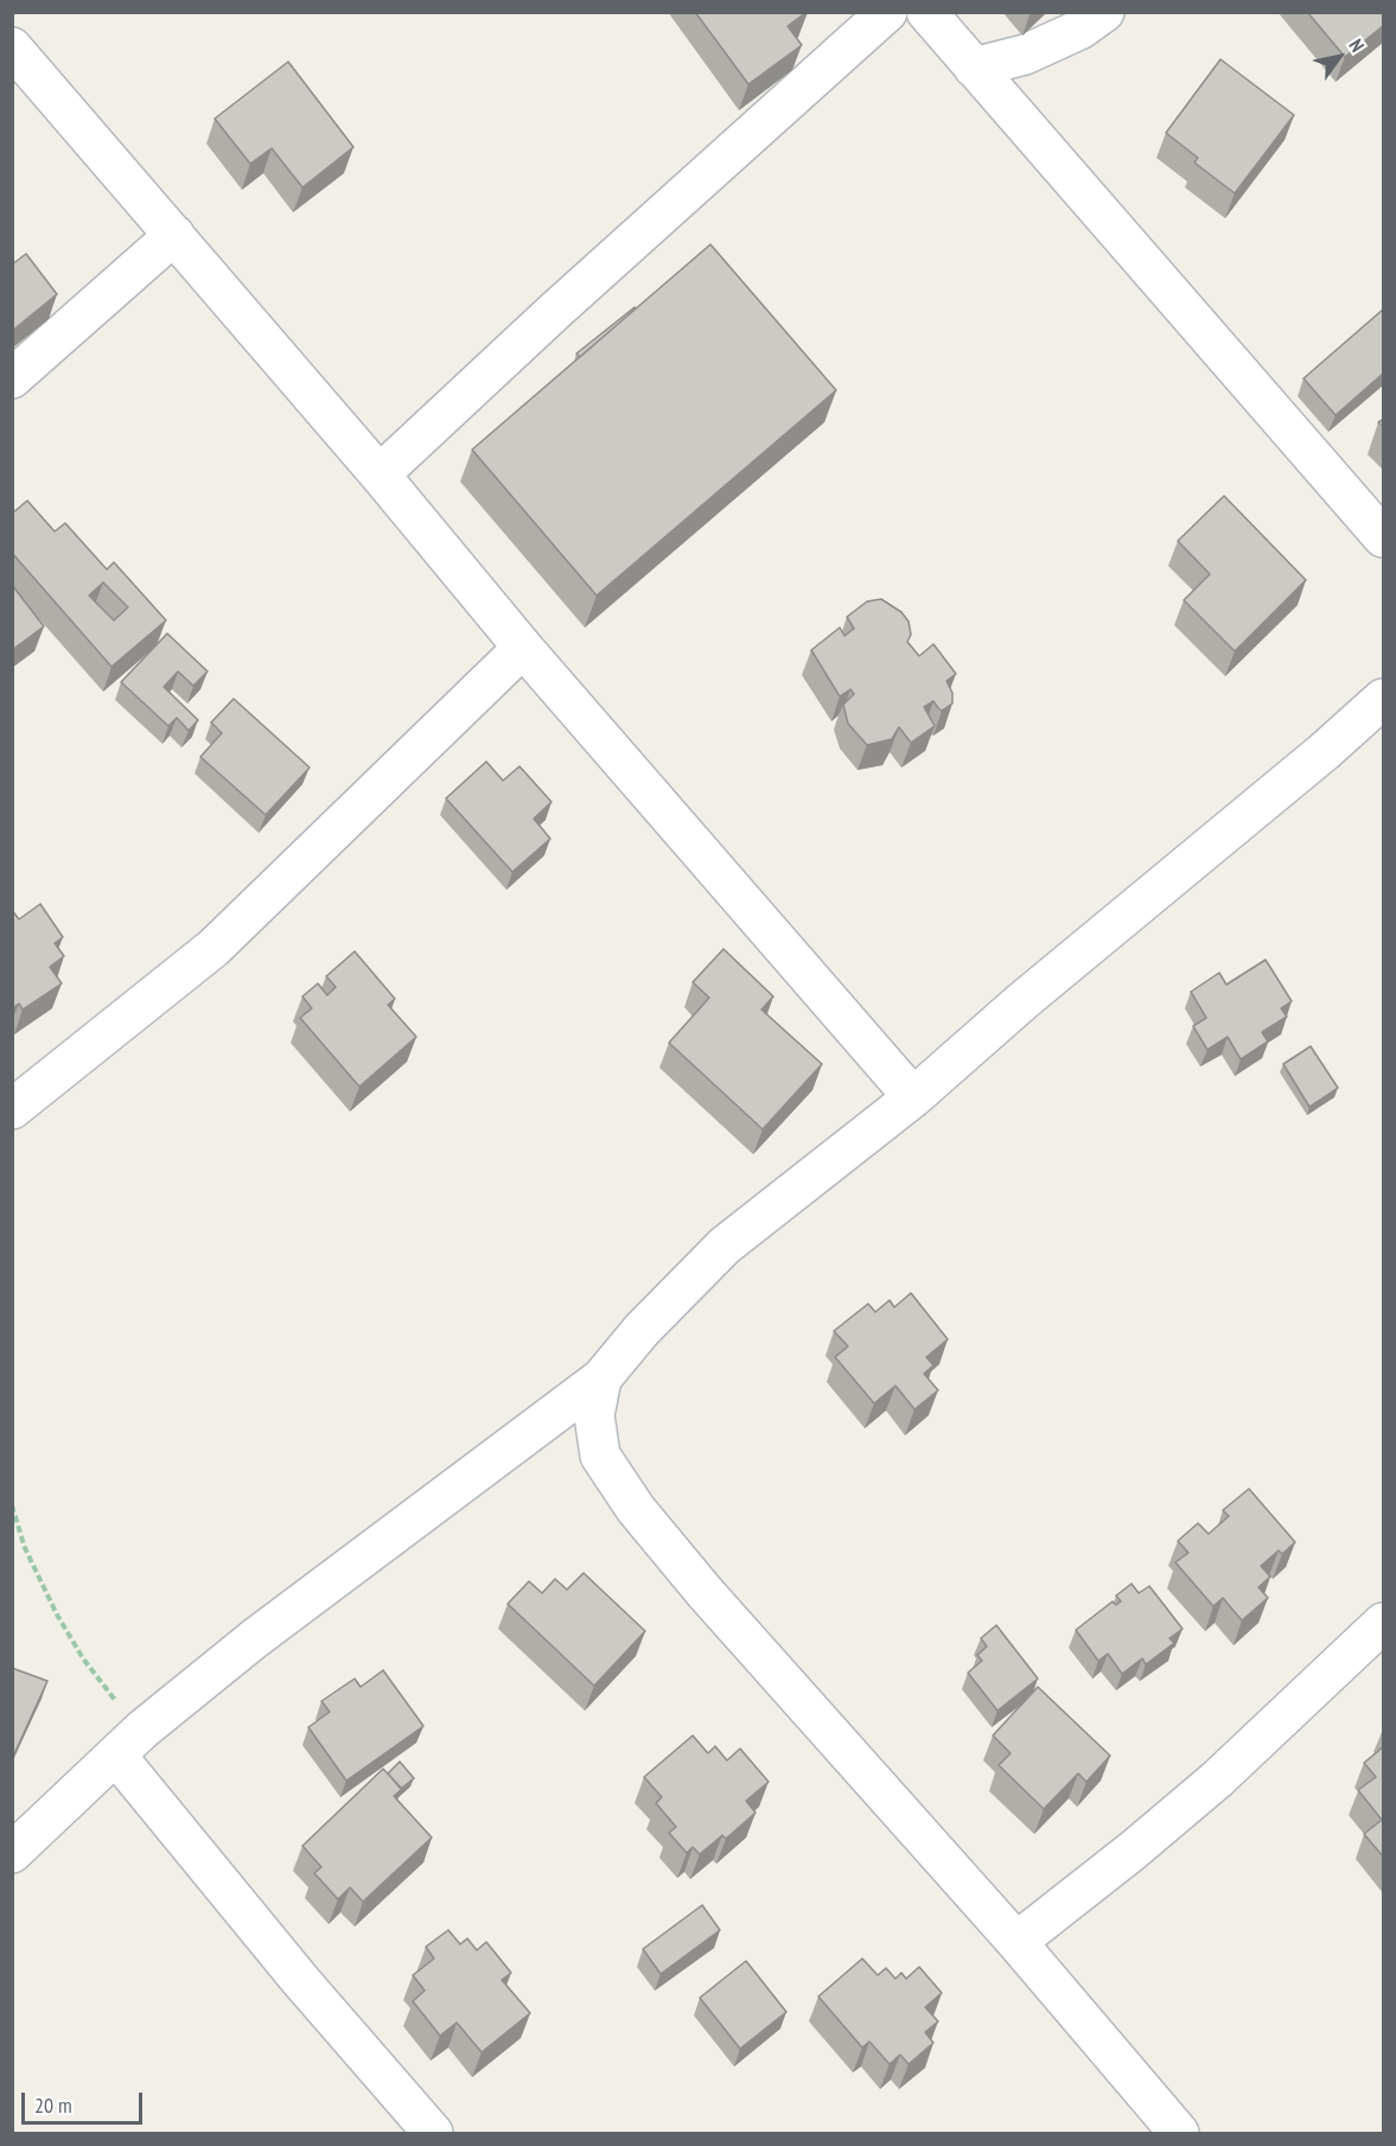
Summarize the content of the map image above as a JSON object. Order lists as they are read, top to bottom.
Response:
{
  "scale_bar": "20 m",
  "north": "top right"
}
